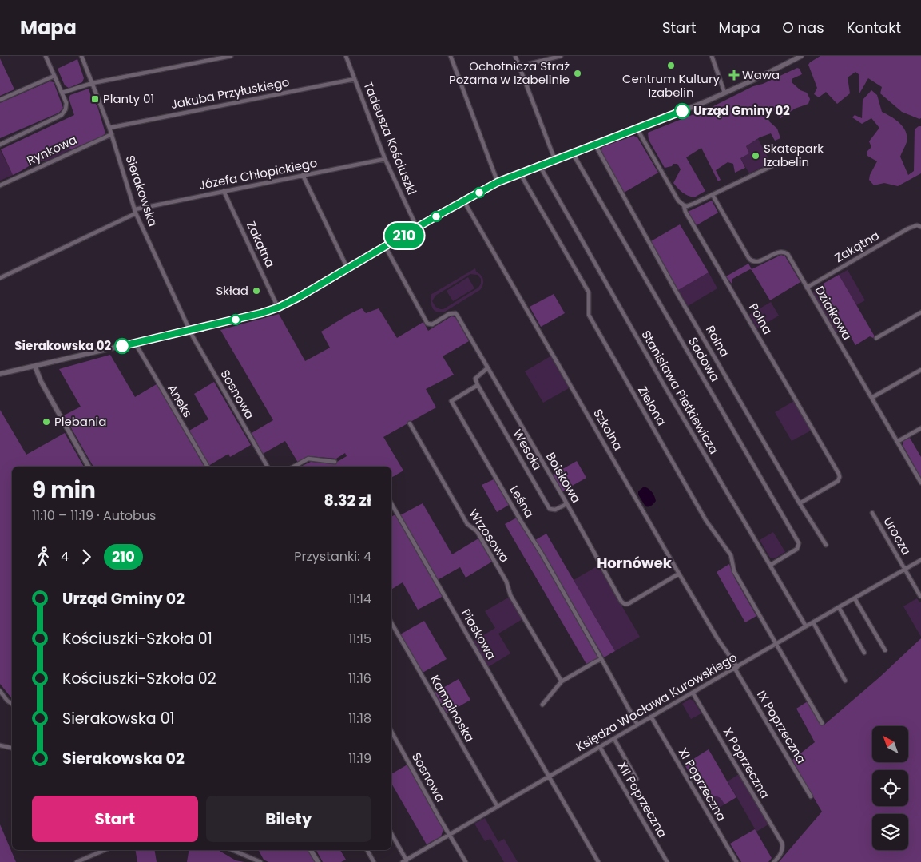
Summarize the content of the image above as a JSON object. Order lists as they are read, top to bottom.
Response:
{
  "streets": {
    "street": [
      "Jakuba Przyłuskiego",
      "Tadeusza Kościuszki",
      "Rynkowa",
      "Józefa Chłopickiego",
      "Sierakowska",
      "Zakątna",
      "Działkowa",
      "Polna",
      "Rolna",
      "Sadowa",
      "Stanisława Pietkiewicza",
      "Sosnowa",
      "Aneks",
      "Zielona",
      "Szkolna",
      "Wesoła",
      "Boiskowa",
      "Leśna",
      "Wrzosowa",
      "Urocza",
      "Piaskowa",
      "Księdza Wacława Kurowskiego",
      "Kampinoska",
      "IX Poprzeczna",
      "X Poprzeczna",
      "XI Poprzeczna",
      "XII Poprzeczna"
    ]
  },
  "crossings": [
    ["Jakuba Przyłuskiego", "Tadeusza Kościuszki"],
    ["Jakuba Przyłuskiego", "Sierakowska"],
    ["Tadeusza Kościuszki", "Józefa Chłopickiego"],
    ["Rynkowa", "Sierakowska"],
    ["Józefa Chłopickiego", "Sierakowska"],
    ["Józefa Chłopickiego", "Zakątna"],
    ["Sierakowska", "Sosnowa"],
    ["Zakątna", "Działkowa"],
    ["Polna", "Rolna"],
    ["Sadowa", "Stanisława Pietkiewicza"],
    ["Stanisława Pietkiewicza", "Księdza Wacława Kurowskiego"],
    ["Sosnowa", "Księdza Wacława Kurowskiego"],
    ["Zielona", "Księdza Wacława Kurowskiego"],
    ["Szkolna", "Boiskowa"],
    ["Szkolna", "Księdza Wacława Kurowskiego"],
    ["Szkolna", "IX Poprzeczna"],
    ["Wesoła", "Boiskowa"],
    ["Wesoła", "Leśna"],
    ["Urocza", "Księdza Wacława Kurowskiego"],
    ["Piaskowa", "Księdza Wacława Kurowskiego"],
    ["Księdza Wacława Kurowskiego", "Kampinoska"],
    ["Księdza Wacława Kurowskiego", "IX Poprzeczna"],
    ["Księdza Wacława Kurowskiego", "X Poprzeczna"],
    ["Księdza Wacława Kurowskiego", "XI Poprzeczna"],
    ["Księdza Wacława Kurowskiego", "XII Poprzeczna"]
  ],
  "districts": ["Hornówek"],
  "places": {
    "other": [
      "Centrum Kultury Izabelin",
      "Ochotnicza Straż Pożarna w Izabelinie",
      "Urząd Gminy 02",
      "Skatepark Izabelin",
      "Skład",
      "Sierakowska 02",
      "Plebania"
    ],
    "health": ["Wawa"],
    "transit": ["Planty 01"]
  },
  "lines": ["bus line 210"],
  "north": "top left",
  "page": {
    "header": "Mapa",
    "nav": [
      "Start",
      "Mapa",
      "O nas",
      "Kontakt"
    ],
    "on_map": "210",
    "heading": ["9 min", "11:10 – 11:19 · Autobus", "8.32 zł"],
    "legs": ["4", "210", "Przystanki: 4"],
    "list": [
      {
        "name": "Urząd Gminy 02",
        "value": "11:14"
      },
      {
        "name": "Kościuszki-Szkoła 01",
        "value": "11:15"
      },
      {
        "name": "Kościuszki-Szkoła 02",
        "value": "11:16"
      },
      {
        "name": "Sierakowska 01",
        "value": "11:18"
      },
      {
        "name": "Sierakowska 02",
        "value": "11:19"
      }
    ],
    "buttons": ["Start", "Bilety"]
  }
}
